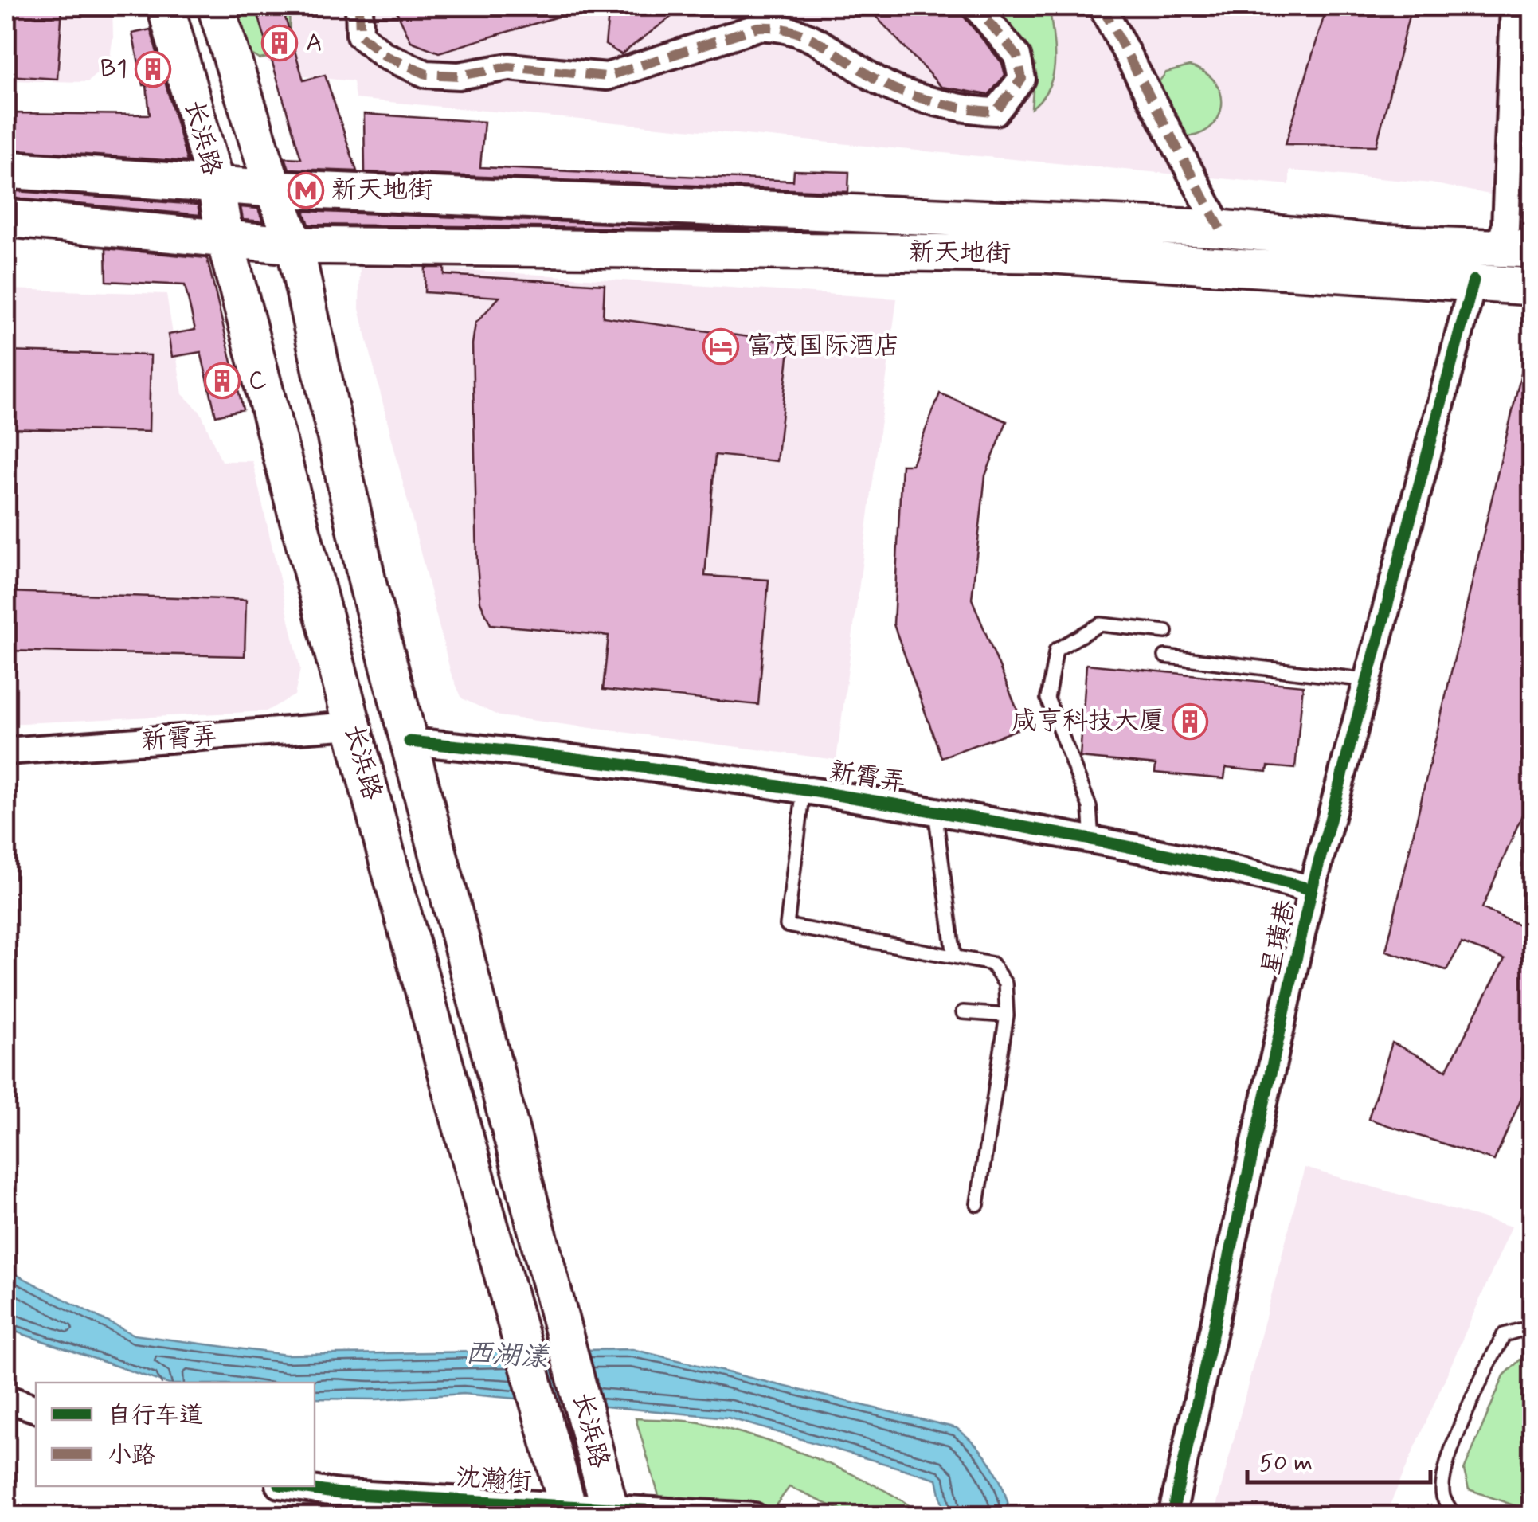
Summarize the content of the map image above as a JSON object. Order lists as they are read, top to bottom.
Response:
{
  "streets": {
    "main road": ["长浜路", "新天地街"],
    "street": ["新霄弄", "星璜巷", "沈瀚街"]
  },
  "crossings": [
    ["长浜路", "新天地街"],
    ["长浜路", "新霄弄"],
    ["长浜路", "沈瀚街"],
    ["新天地街", "星璜巷"],
    ["新霄弄", "星璜巷"]
  ],
  "water": ["西湖漾"],
  "places": {
    "building": [
      "A",
      "B1",
      "C",
      "咸亨科技大厦"
    ],
    "metro station": ["新天地街"],
    "hotel": ["富茂国际酒店"]
  },
  "legend": ["自行车道", "小路"],
  "scale_bar": "50 m"
}
